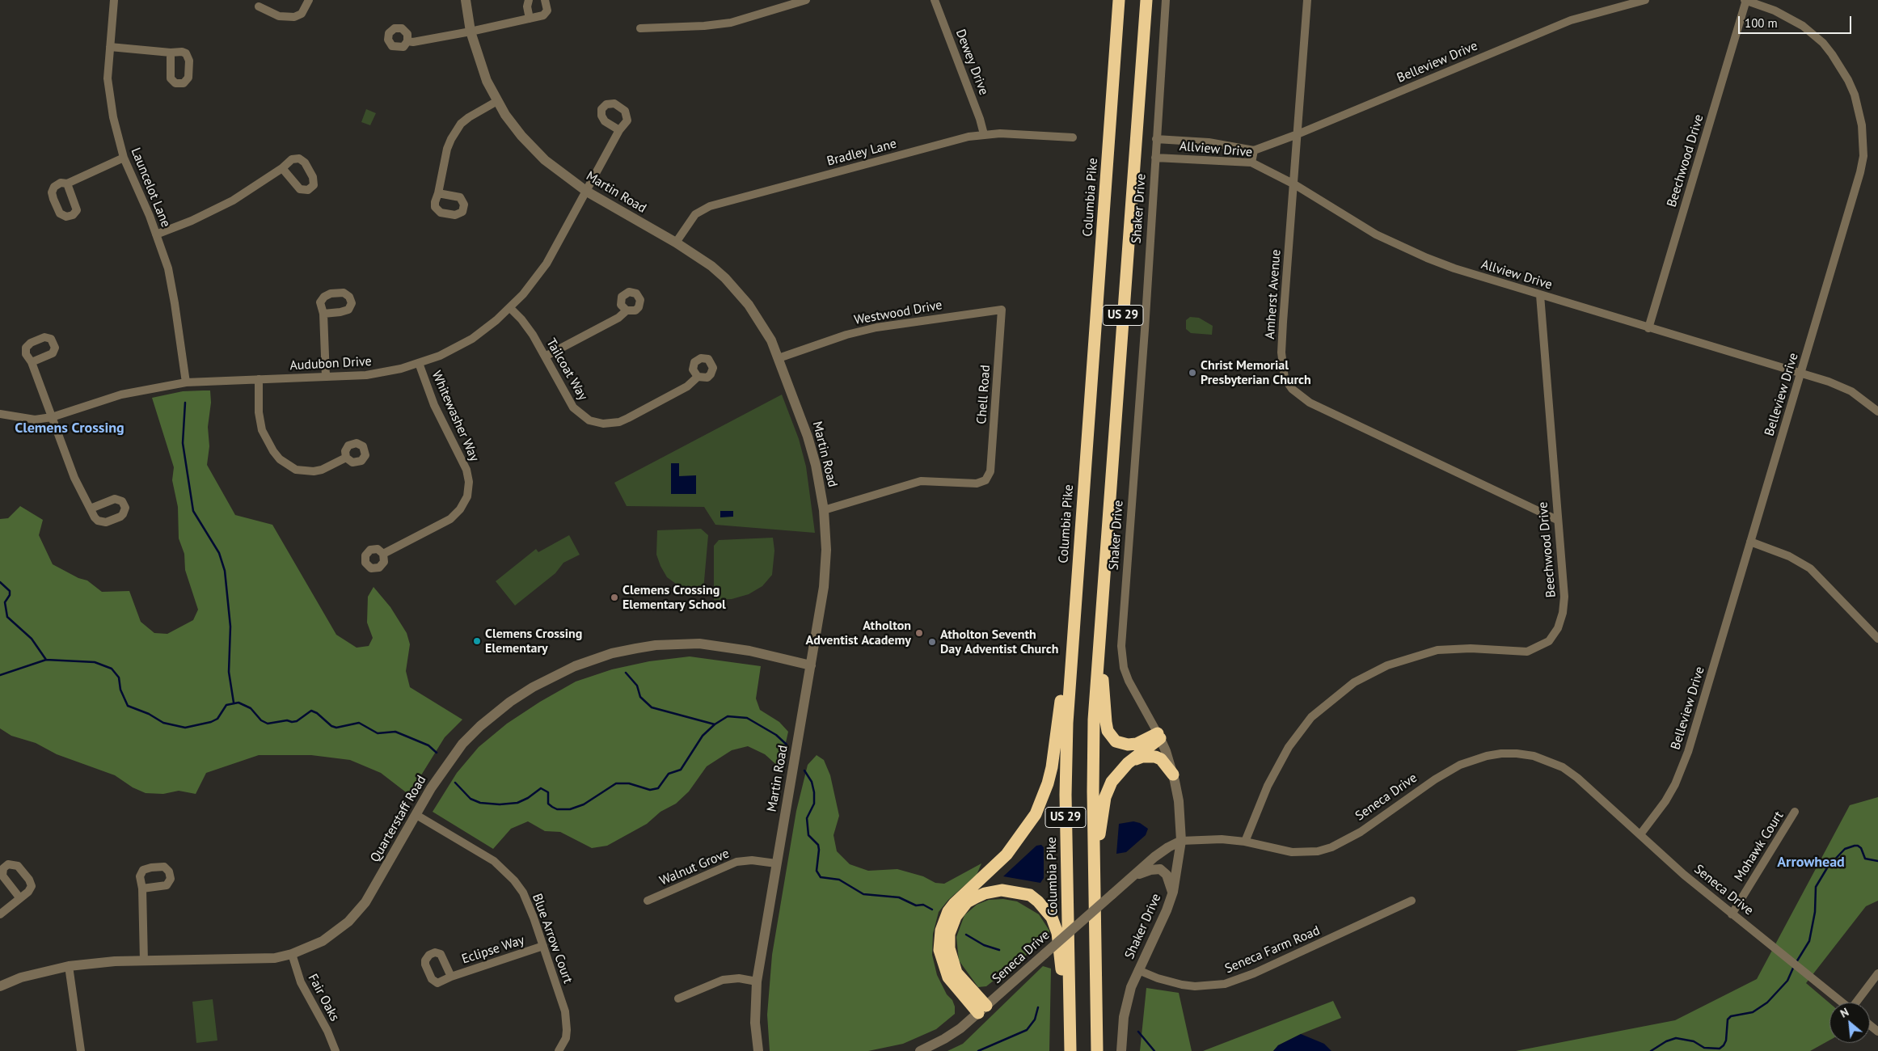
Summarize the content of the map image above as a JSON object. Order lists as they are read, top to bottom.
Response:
{
  "streets": {
    "highway": ["Columbia Pike", "US 29"],
    "street": [
      "Dewey Drive",
      "Belleview Drive",
      "Allview Drive",
      "Bradley Lane",
      "Beechwood Drive",
      "Launcelot Lane",
      "Martin Road",
      "Shaker Drive",
      "Amherst Avenue",
      "Westwood Drive",
      "Audubon Drive",
      "Tailcoat Way",
      "Chell Road",
      "Whitewasher Way",
      "Seneca Drive",
      "Quarterstaff Road",
      "Mohawk Court",
      "Walnut Grove",
      "Blue Arrow Court",
      "Eclipse Way",
      "Seneca Farm Road",
      "Fair Oaks"
    ]
  },
  "crossings": [
    ["Dewey Drive", "Bradley Lane"],
    ["Belleview Drive", "Allview Drive"],
    ["Belleview Drive", "Beechwood Drive"],
    ["Belleview Drive", "Amherst Avenue"],
    ["Belleview Drive", "Seneca Drive"],
    ["Allview Drive", "Beechwood Drive"],
    ["Allview Drive", "Shaker Drive"],
    ["Allview Drive", "Amherst Avenue"],
    ["Bradley Lane", "Martin Road"],
    ["Beechwood Drive", "Amherst Avenue"],
    ["Beechwood Drive", "Seneca Drive"],
    ["Launcelot Lane", "Audubon Drive"],
    ["Martin Road", "Westwood Drive"],
    ["Martin Road", "Audubon Drive"],
    ["Martin Road", "Chell Road"],
    ["Martin Road", "Quarterstaff Road"],
    ["Martin Road", "Walnut Grove"],
    ["Shaker Drive", "Seneca Drive"],
    ["Shaker Drive", "Seneca Farm Road"],
    ["Westwood Drive", "Chell Road"],
    ["Audubon Drive", "Tailcoat Way"],
    ["Audubon Drive", "Whitewasher Way"],
    ["Seneca Drive", "Mohawk Court"],
    ["Quarterstaff Road", "Blue Arrow Court"],
    ["Quarterstaff Road", "Fair Oaks"],
    ["Blue Arrow Court", "Eclipse Way"]
  ],
  "districts": ["Clemens Crossing", "Arrowhead"],
  "places": [
    "Christ Memorial Presbyterian Church",
    "Clemens Crossing Elementary School",
    "Atholton Adventist Academy",
    "Clemens Crossing Elementary",
    "Atholton Seventh Day Adventist Church"
  ],
  "scale_bar": "100 m",
  "north": "top left"
}
